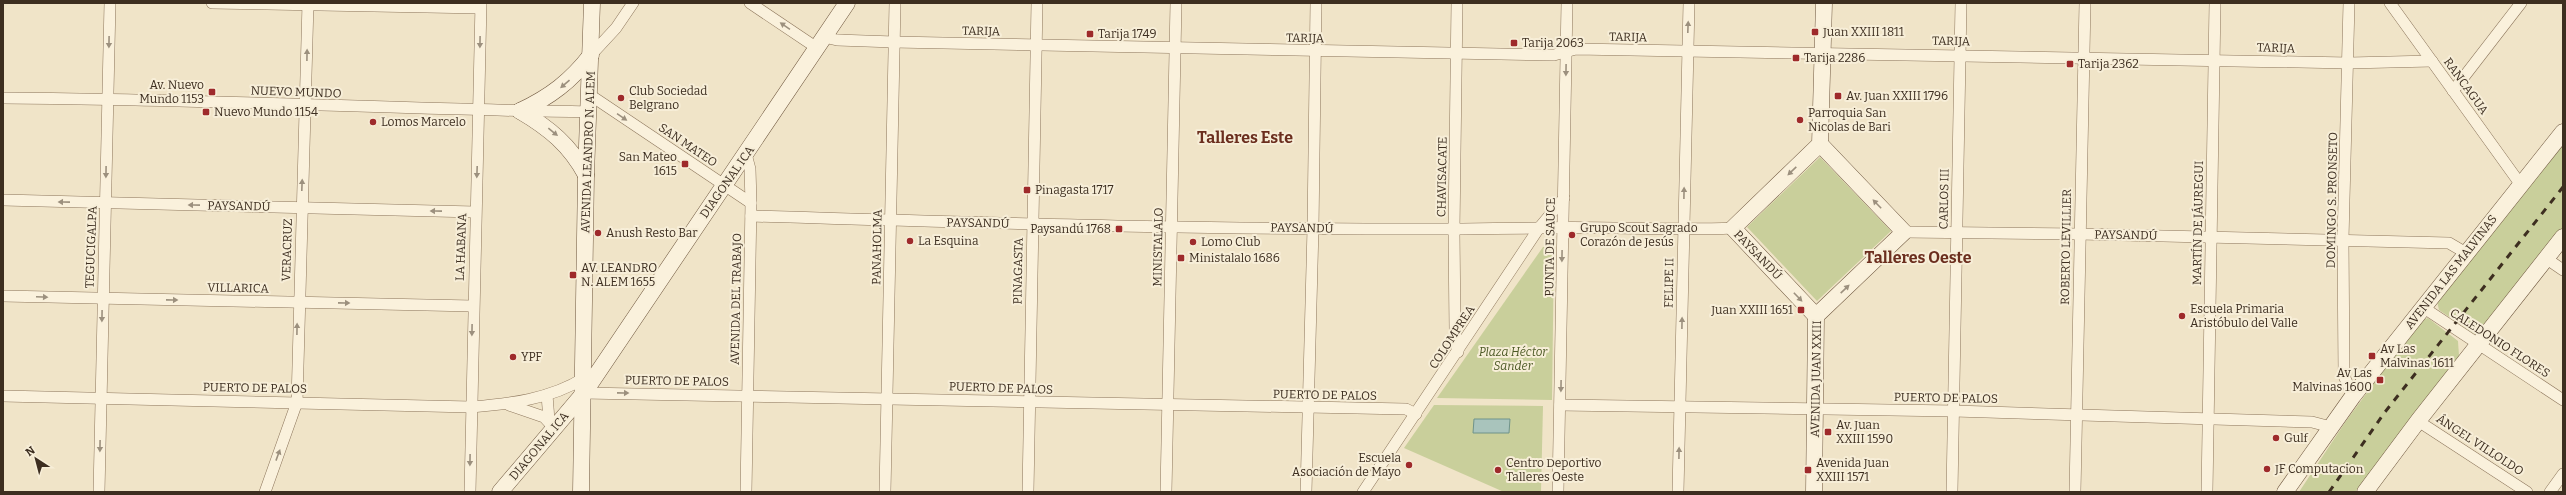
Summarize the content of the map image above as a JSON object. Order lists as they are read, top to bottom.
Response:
{
  "streets": {
    "main road": [
      "AVENIDA LEANDRO N. ALEM",
      "DIAGONAL ICA",
      "PAYSANDÚ",
      "AVENIDA LAS MALVINAS",
      "AVENIDA JUAN XXIII"
    ],
    "street": [
      "TARIJA",
      "RANCAGUA",
      "NUEVO MUNDO",
      "SAN MATEO",
      "CHAVISACATE",
      "CARLOS III",
      "DOMINGO S. PRONSETO",
      "MARTÍN DE JÁUREGUI",
      "TEGUCIGALPA",
      "LA HABANA",
      "PANAHOLMA",
      "MINISTALALO",
      "PUNTA DE SAUCE",
      "ROBERTO LEVILLIER",
      "VERACRUZ",
      "PINAGASTA",
      "FELIPE II",
      "VILLARICA",
      "AVENIDA DEL TRABAJO",
      "COLOMPREA",
      "CALEDONIO FLORES",
      "PUERTO DE PALOS",
      "ÁNGEL VILLOLDO"
    ]
  },
  "crossings": [
    ["TARIJA", "RANCAGUA"],
    ["TARIJA", "CHAVISACATE"],
    ["TARIJA", "DIAGONAL ICA"],
    ["TARIJA", "CARLOS III"],
    ["TARIJA", "DOMINGO S. PRONSETO"],
    ["TARIJA", "MARTÍN DE JÁUREGUI"],
    ["TARIJA", "PANAHOLMA"],
    ["TARIJA", "MINISTALALO"],
    ["TARIJA", "PUNTA DE SAUCE"],
    ["TARIJA", "ROBERTO LEVILLIER"],
    ["TARIJA", "PINAGASTA"],
    ["TARIJA", "FELIPE II"],
    ["RANCAGUA", "AVENIDA LAS MALVINAS"],
    ["NUEVO MUNDO", "AVENIDA LEANDRO N. ALEM"],
    ["NUEVO MUNDO", "TEGUCIGALPA"],
    ["NUEVO MUNDO", "LA HABANA"],
    ["NUEVO MUNDO", "VERACRUZ"],
    ["SAN MATEO", "AVENIDA LEANDRO N. ALEM"],
    ["SAN MATEO", "DIAGONAL ICA"],
    ["SAN MATEO", "AVENIDA DEL TRABAJO"],
    ["AVENIDA LEANDRO N. ALEM", "DIAGONAL ICA"],
    ["AVENIDA LEANDRO N. ALEM", "PUERTO DE PALOS"],
    ["CHAVISACATE", "PAYSANDÚ"],
    ["CHAVISACATE", "COLOMPREA"],
    ["DIAGONAL ICA", "AVENIDA DEL TRABAJO"],
    ["DIAGONAL ICA", "PUERTO DE PALOS"],
    ["CARLOS III", "PAYSANDÚ"],
    ["CARLOS III", "PUERTO DE PALOS"],
    ["DOMINGO S. PRONSETO", "PAYSANDÚ"],
    ["DOMINGO S. PRONSETO", "AVENIDA LAS MALVINAS"],
    ["PAYSANDÚ", "MARTÍN DE JÁUREGUI"],
    ["PAYSANDÚ", "TEGUCIGALPA"],
    ["PAYSANDÚ", "LA HABANA"],
    ["PAYSANDÚ", "PANAHOLMA"],
    ["PAYSANDÚ", "MINISTALALO"],
    ["PAYSANDÚ", "PUNTA DE SAUCE"],
    ["PAYSANDÚ", "ROBERTO LEVILLIER"],
    ["PAYSANDÚ", "VERACRUZ"],
    ["PAYSANDÚ", "PINAGASTA"],
    ["PAYSANDÚ", "AVENIDA LAS MALVINAS"],
    ["PAYSANDÚ", "FELIPE II"],
    ["PAYSANDÚ", "AVENIDA DEL TRABAJO"],
    ["PAYSANDÚ", "COLOMPREA"],
    ["PAYSANDÚ", "AVENIDA JUAN XXIII"],
    ["MARTÍN DE JÁUREGUI", "PUERTO DE PALOS"],
    ["TEGUCIGALPA", "VILLARICA"],
    ["TEGUCIGALPA", "PUERTO DE PALOS"],
    ["LA HABANA", "VILLARICA"],
    ["LA HABANA", "PUERTO DE PALOS"],
    ["PANAHOLMA", "PUERTO DE PALOS"],
    ["MINISTALALO", "PUERTO DE PALOS"],
    ["PUNTA DE SAUCE", "COLOMPREA"],
    ["PUNTA DE SAUCE", "PUERTO DE PALOS"],
    ["ROBERTO LEVILLIER", "PUERTO DE PALOS"],
    ["VERACRUZ", "VILLARICA"],
    ["VERACRUZ", "PUERTO DE PALOS"],
    ["PINAGASTA", "PUERTO DE PALOS"],
    ["AVENIDA LAS MALVINAS", "CALEDONIO FLORES"],
    ["AVENIDA LAS MALVINAS", "PUERTO DE PALOS"],
    ["FELIPE II", "PUERTO DE PALOS"],
    ["AVENIDA DEL TRABAJO", "PUERTO DE PALOS"],
    ["COLOMPREA", "PUERTO DE PALOS"],
    ["AVENIDA JUAN XXIII", "PUERTO DE PALOS"]
  ],
  "one_way": [
    "SAN MATEO",
    "TEGUCIGALPA",
    "LA HABANA",
    "PUNTA DE SAUCE",
    "VERACRUZ",
    "FELIPE II",
    "VILLARICA"
  ],
  "districts": ["Talleres Este", "Talleres Oeste"],
  "parks": ["Plaza Héctor Sander"],
  "places": {
    "transit": [
      "Juan XXIII 1811",
      "Tarija 1749",
      "Tarija 2063",
      "Tarija 2286",
      "Tarija 2362",
      "Av. Nuevo Mundo 1153",
      "Av. Juan XXIII 1796",
      "Nuevo Mundo 1154",
      "San Mateo 1615",
      "Pinagasta 1717",
      "Paysandú 1768",
      "Ministalalo 1686",
      "AV. LEANDRO N. ALEM 1655",
      "Juan XXIII 1651",
      "Av Las Malvinas 1611",
      "Av Las Malvinas 1600",
      "Av. Juan XXIII 1590",
      "Avenida Juan XXIII 1571"
    ],
    "other": [
      "Club Sociedad Belgrano",
      "Parroquia San Nicolas de Bari",
      "Lomos Marcelo",
      "Anush Resto Bar",
      "Grupo Scout Sagrado Corazón de Jesús",
      "La Esquina",
      "Lomo Club",
      "Escuela Primaria Aristóbulo del Valle",
      "YPF",
      "Gulf",
      "Escuela Asociación de Mayo",
      "JF Computacion",
      "Centro Deportivo Talleres Oeste"
    ]
  },
  "north": "top left"
}
